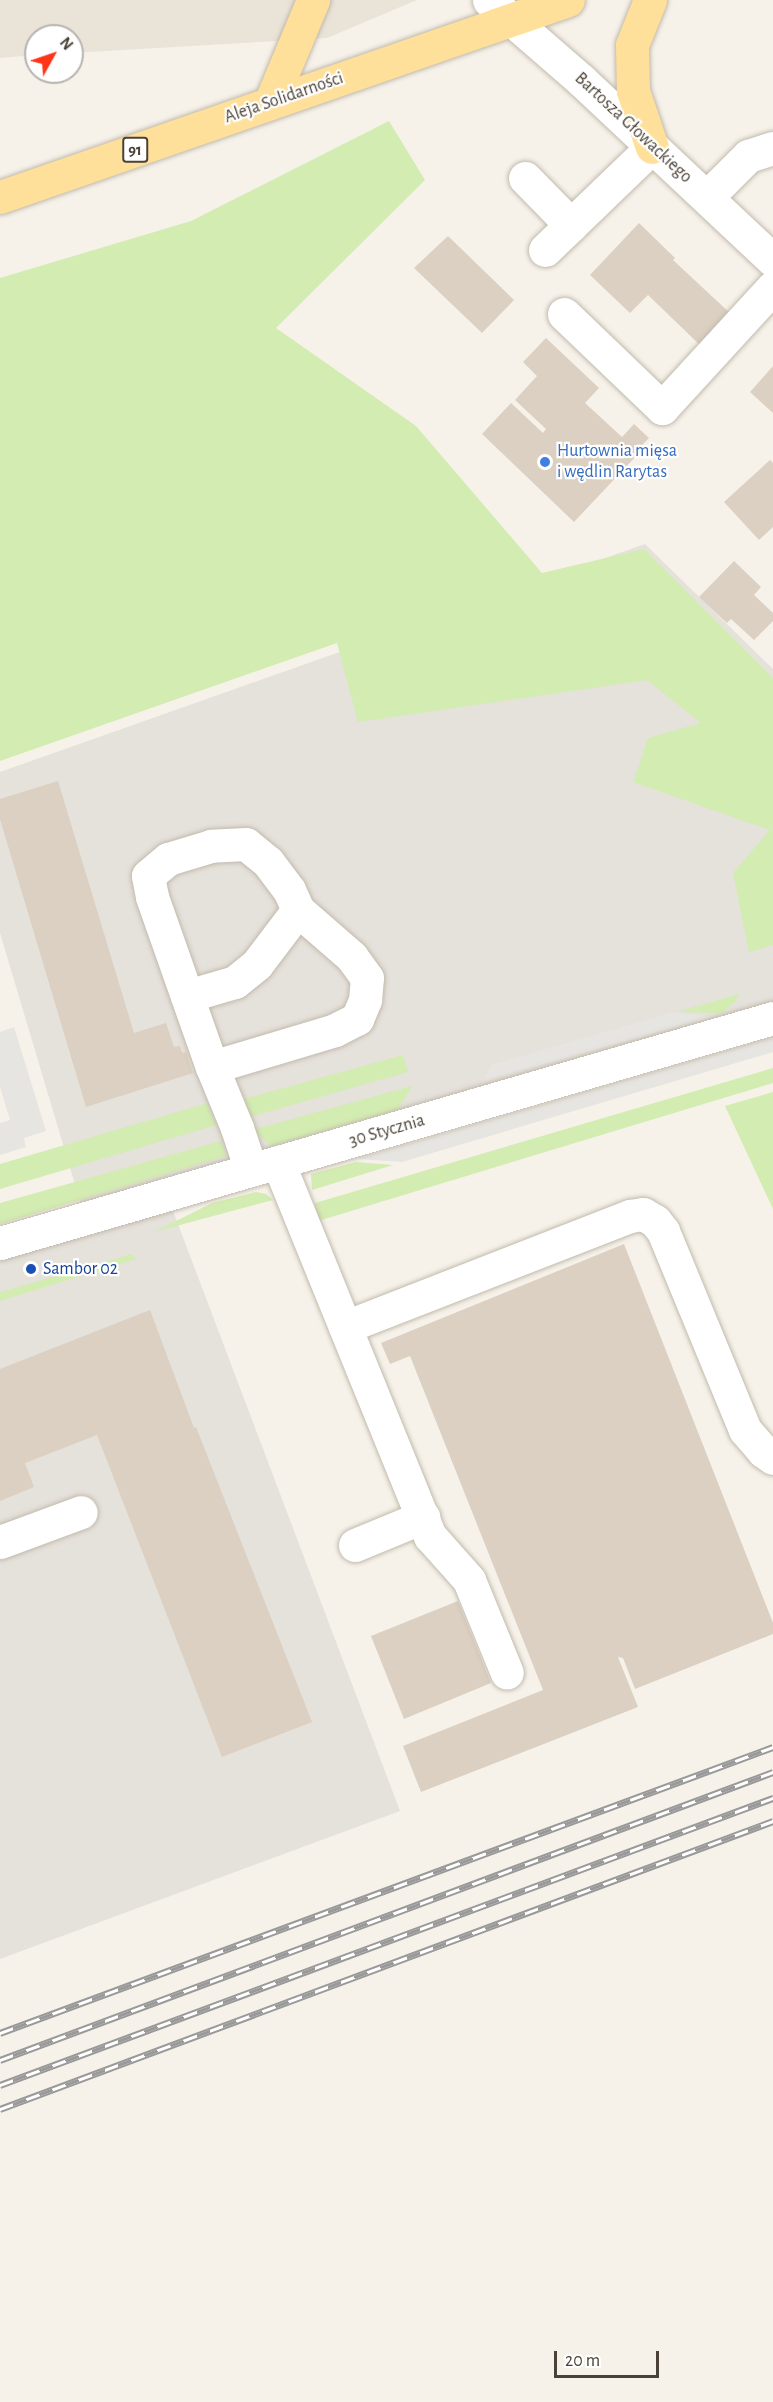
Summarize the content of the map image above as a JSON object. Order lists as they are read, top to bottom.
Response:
{
  "streets": {
    "main road": ["Aleja Solidarności", "91"],
    "street": ["Bartosza Głowackiego", "30 Stycznia"]
  },
  "crossings": [
    ["Aleja Solidarności", "Bartosza Głowackiego"]
  ],
  "places": ["Hurtownia mięsa i wędlin Rarytas", "Sambor 02"],
  "scale_bar": "20 m",
  "north": "top right"
}
